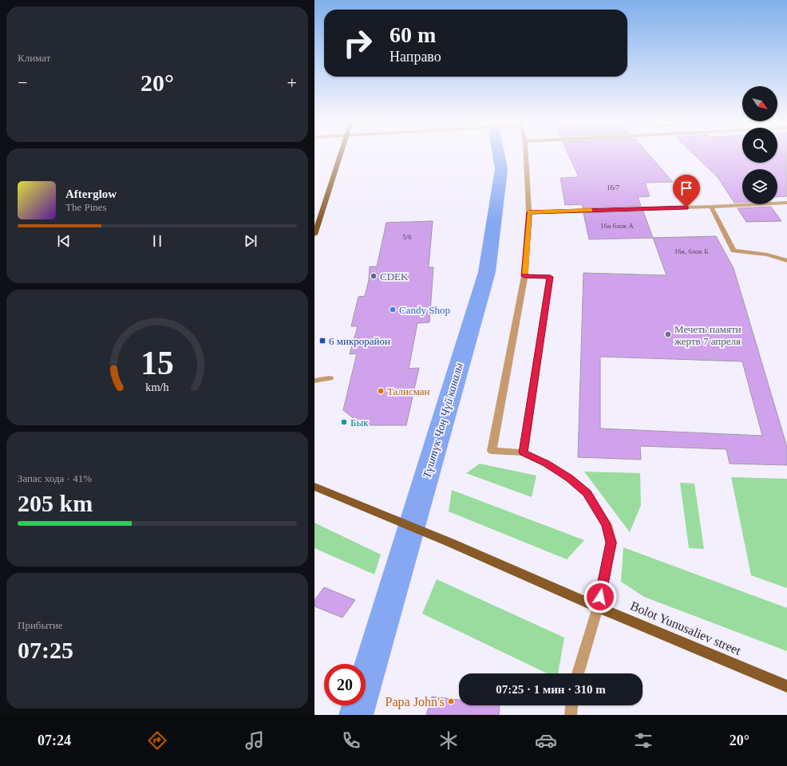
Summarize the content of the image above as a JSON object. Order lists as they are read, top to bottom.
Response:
{
  "streets": {
    "main road": ["Bolot Yunusaliev street"]
  },
  "water": ["Түштүк Чоң Чүй каналы"],
  "places": {
    "other": [
      "CDEK",
      "Candy Shop",
      "Мечеть памяти жертв 7 апреля",
      "Талисман",
      "Бык",
      "Papa John's"
    ],
    "transit": ["6 микрорайон"]
  },
  "house_numbers": [
    "16/7",
    "16а блок А",
    "5/6",
    "16а, блок Б"
  ],
  "north": "bottom right",
  "page": {
    "tile": [
      "Климат",
      ["Запас хода · 41%", "205 km"],
      ["Прибытие", "07:25"]
    ],
    "turn": ["60 m", "Направо"],
    "heat": ["−", "20°", "+"],
    "song": ["Afterglow", "The Pines"],
    "limit": "20",
    "trip": "07:25 · 1 мин · 310 m",
    "tabs": ["07:24", "20°"],
    "gauge": ["15", "km/h"]
  }
}
